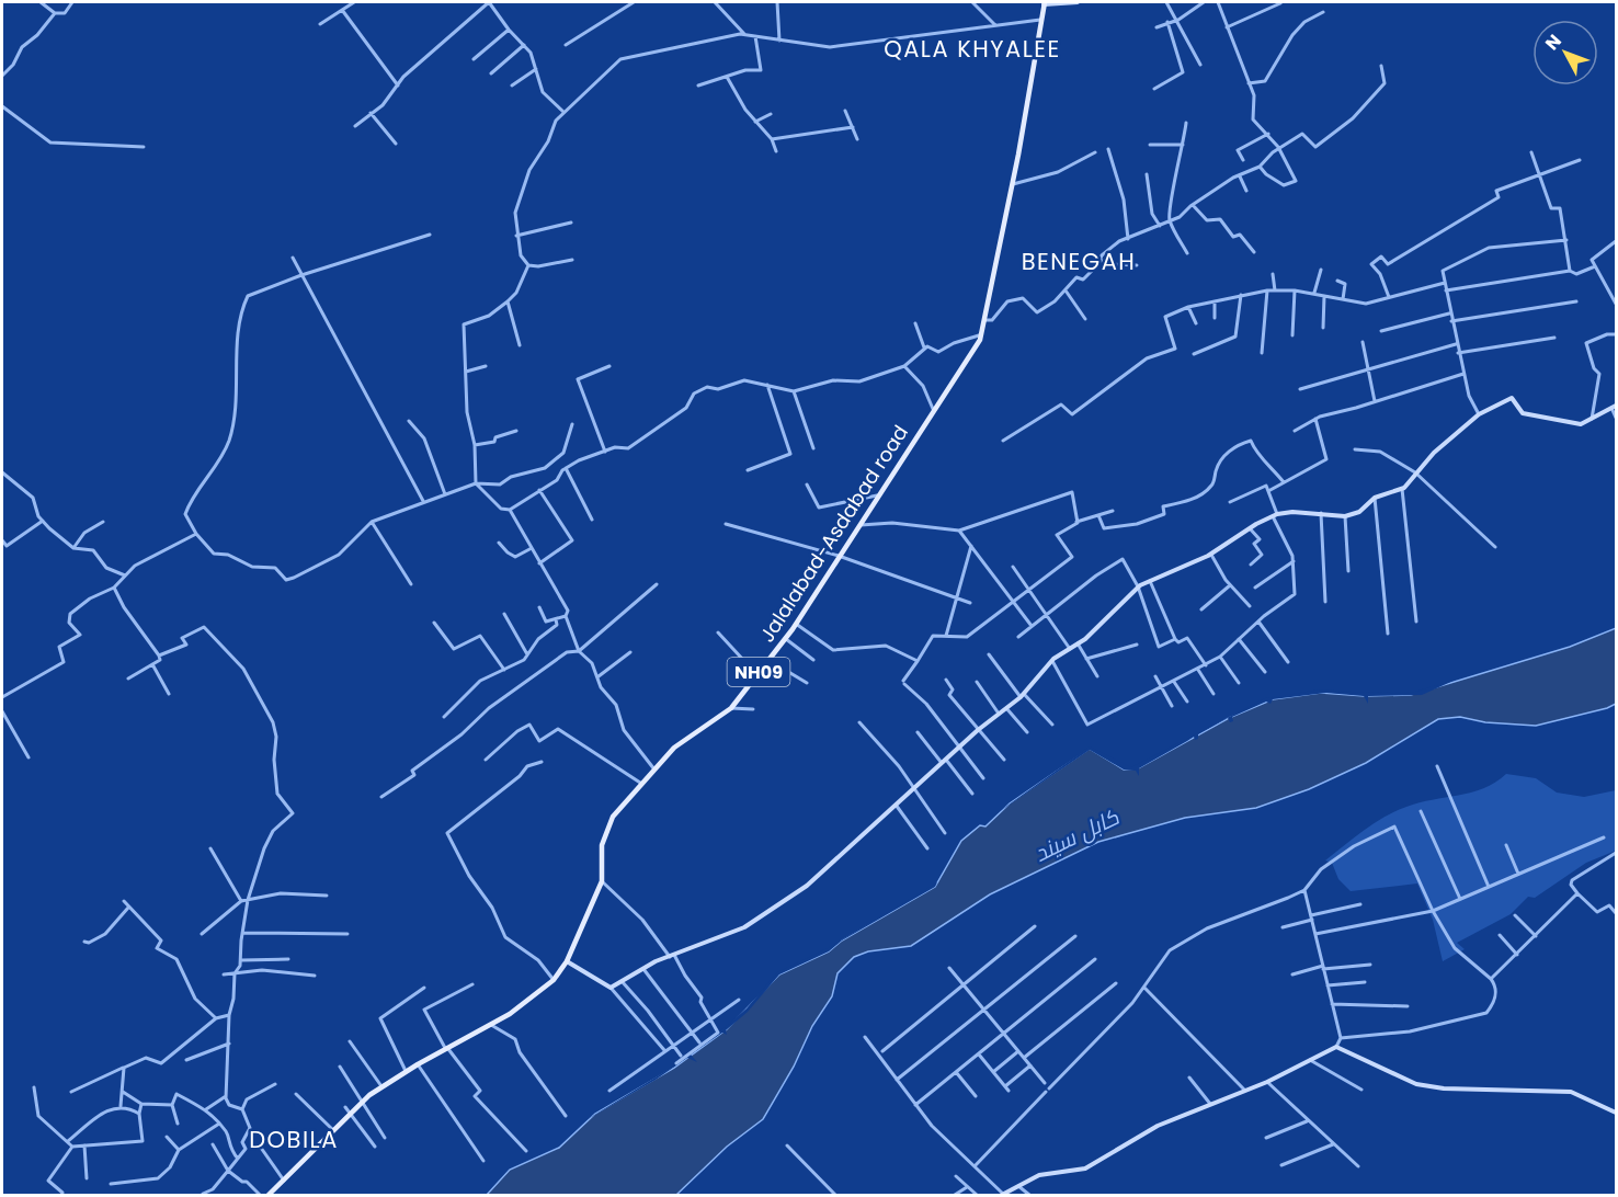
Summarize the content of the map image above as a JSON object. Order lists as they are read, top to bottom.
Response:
{
  "streets": {
    "main road": ["Jalalabad-Asdabad road", "NH09"]
  },
  "districts": ["QALA KHYALEE", "BENEGAH", "DOBILA"],
  "water": ["کابل سيند"],
  "north": "top left"
}
